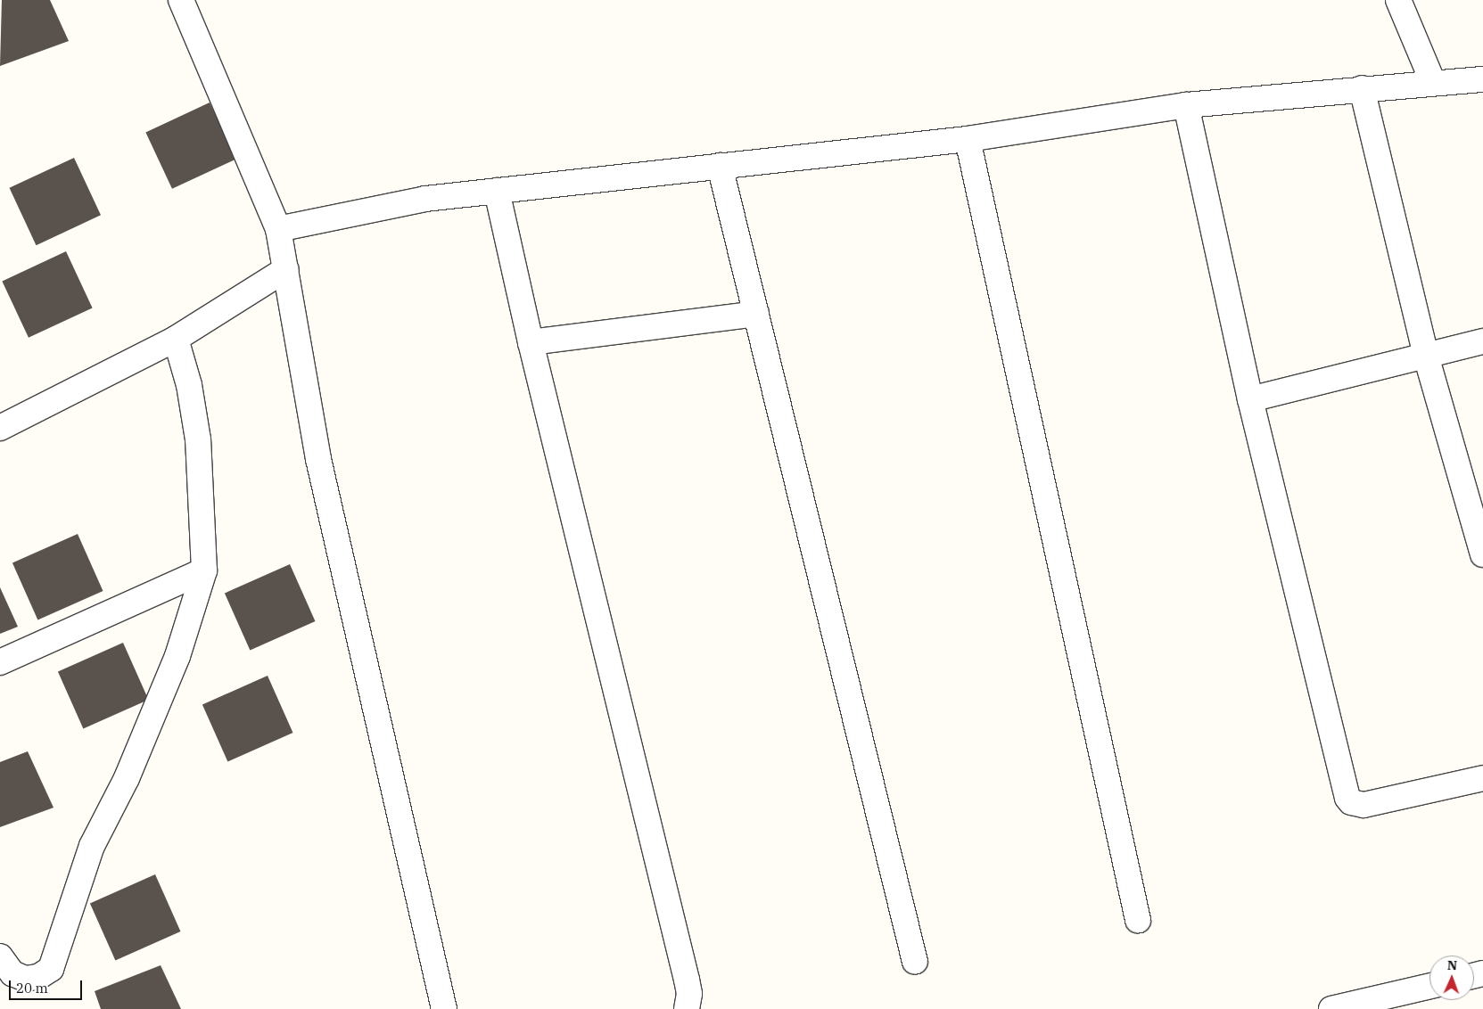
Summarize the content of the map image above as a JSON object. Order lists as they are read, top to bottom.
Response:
{
  "scale_bar": "20 m",
  "north": "top"
}
